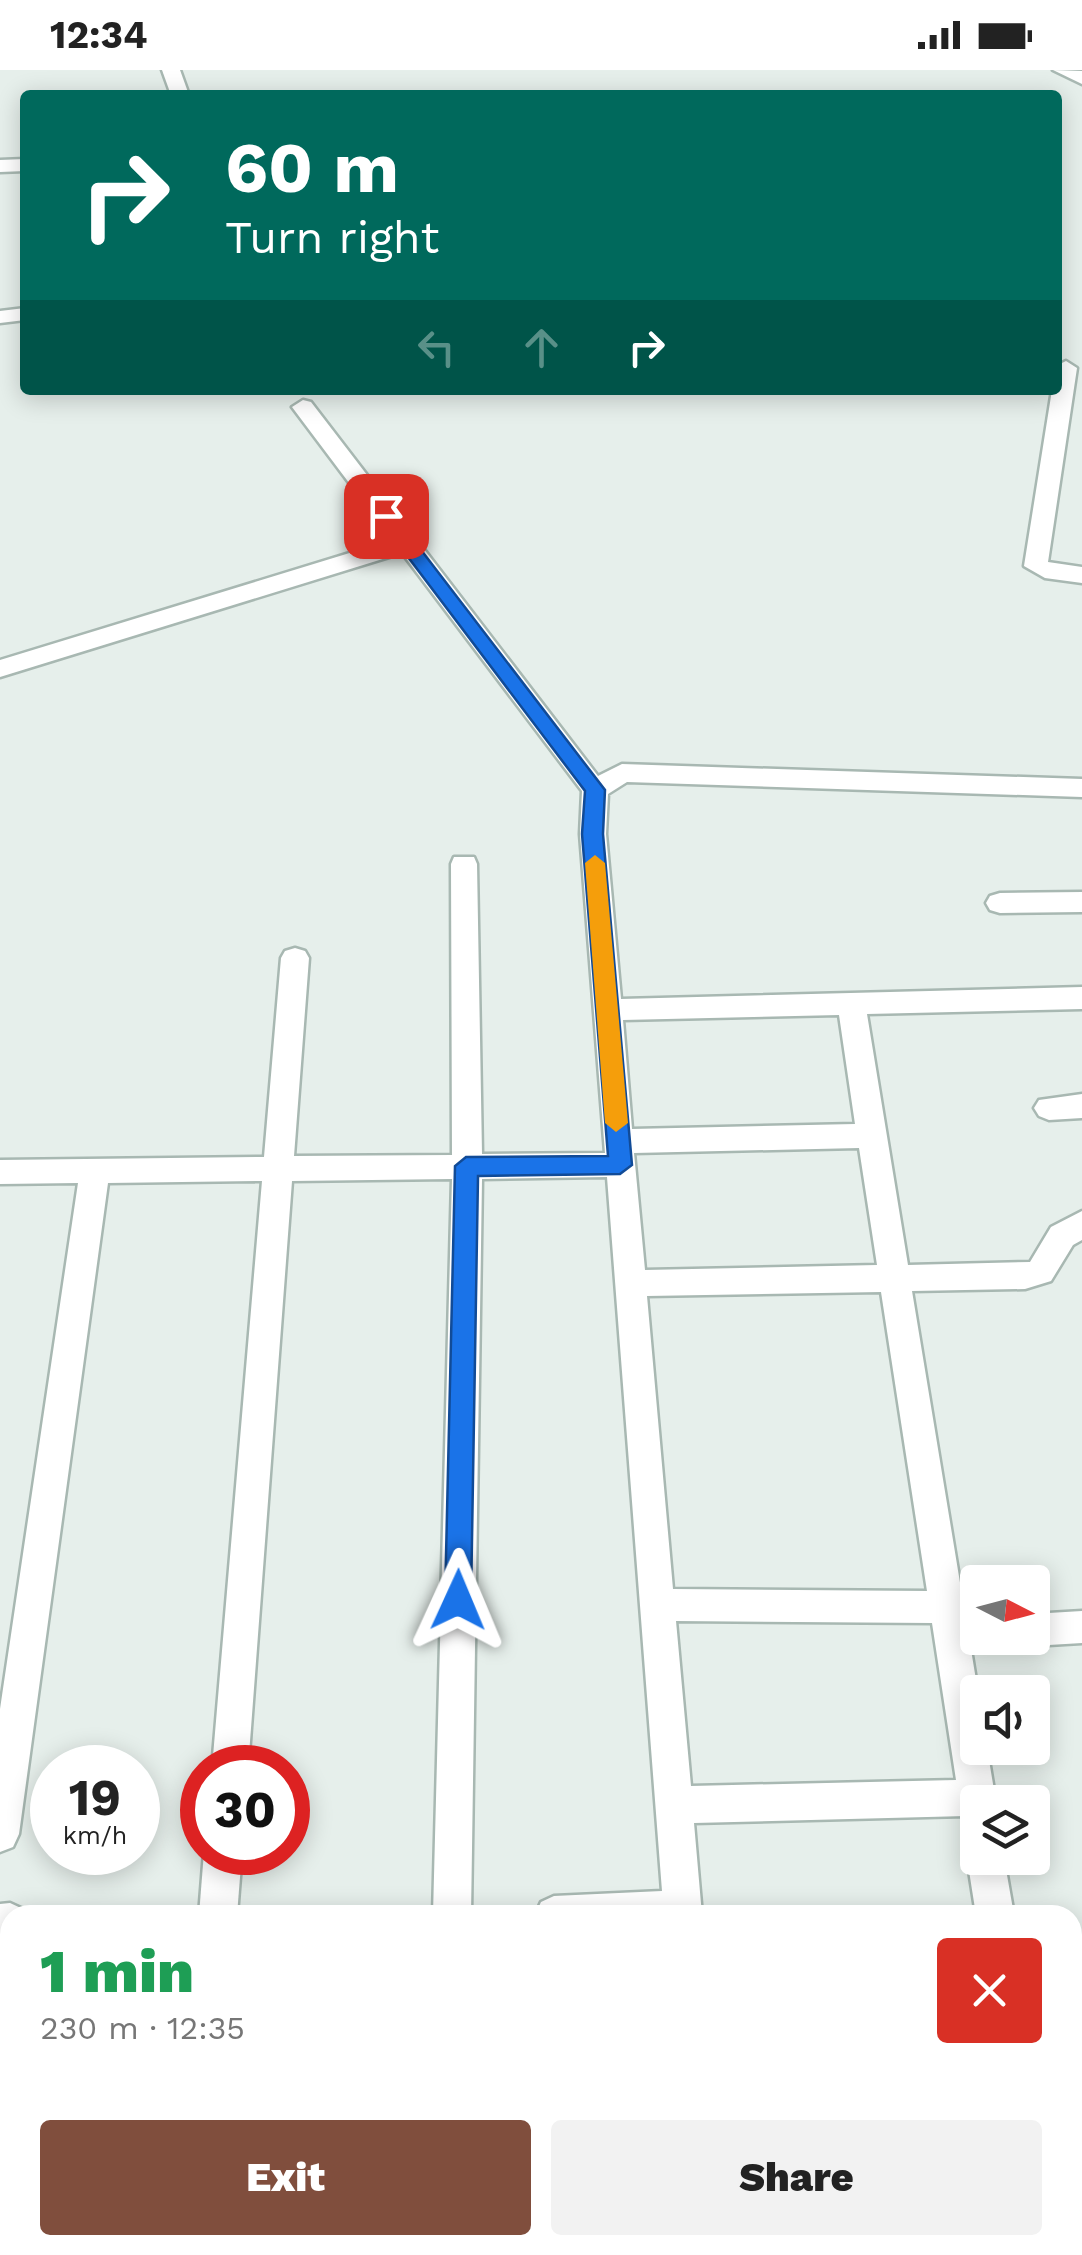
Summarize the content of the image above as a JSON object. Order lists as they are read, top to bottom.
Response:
{
  "north": "right",
  "page": {
    "status": "12:34",
    "turn": ["60 m", "Turn right"],
    "speed": "19 km/h",
    "limit": "30",
    "heading": ["1 min", "230 m · 12:35"],
    "buttons": ["Exit", "Share"]
  }
}
